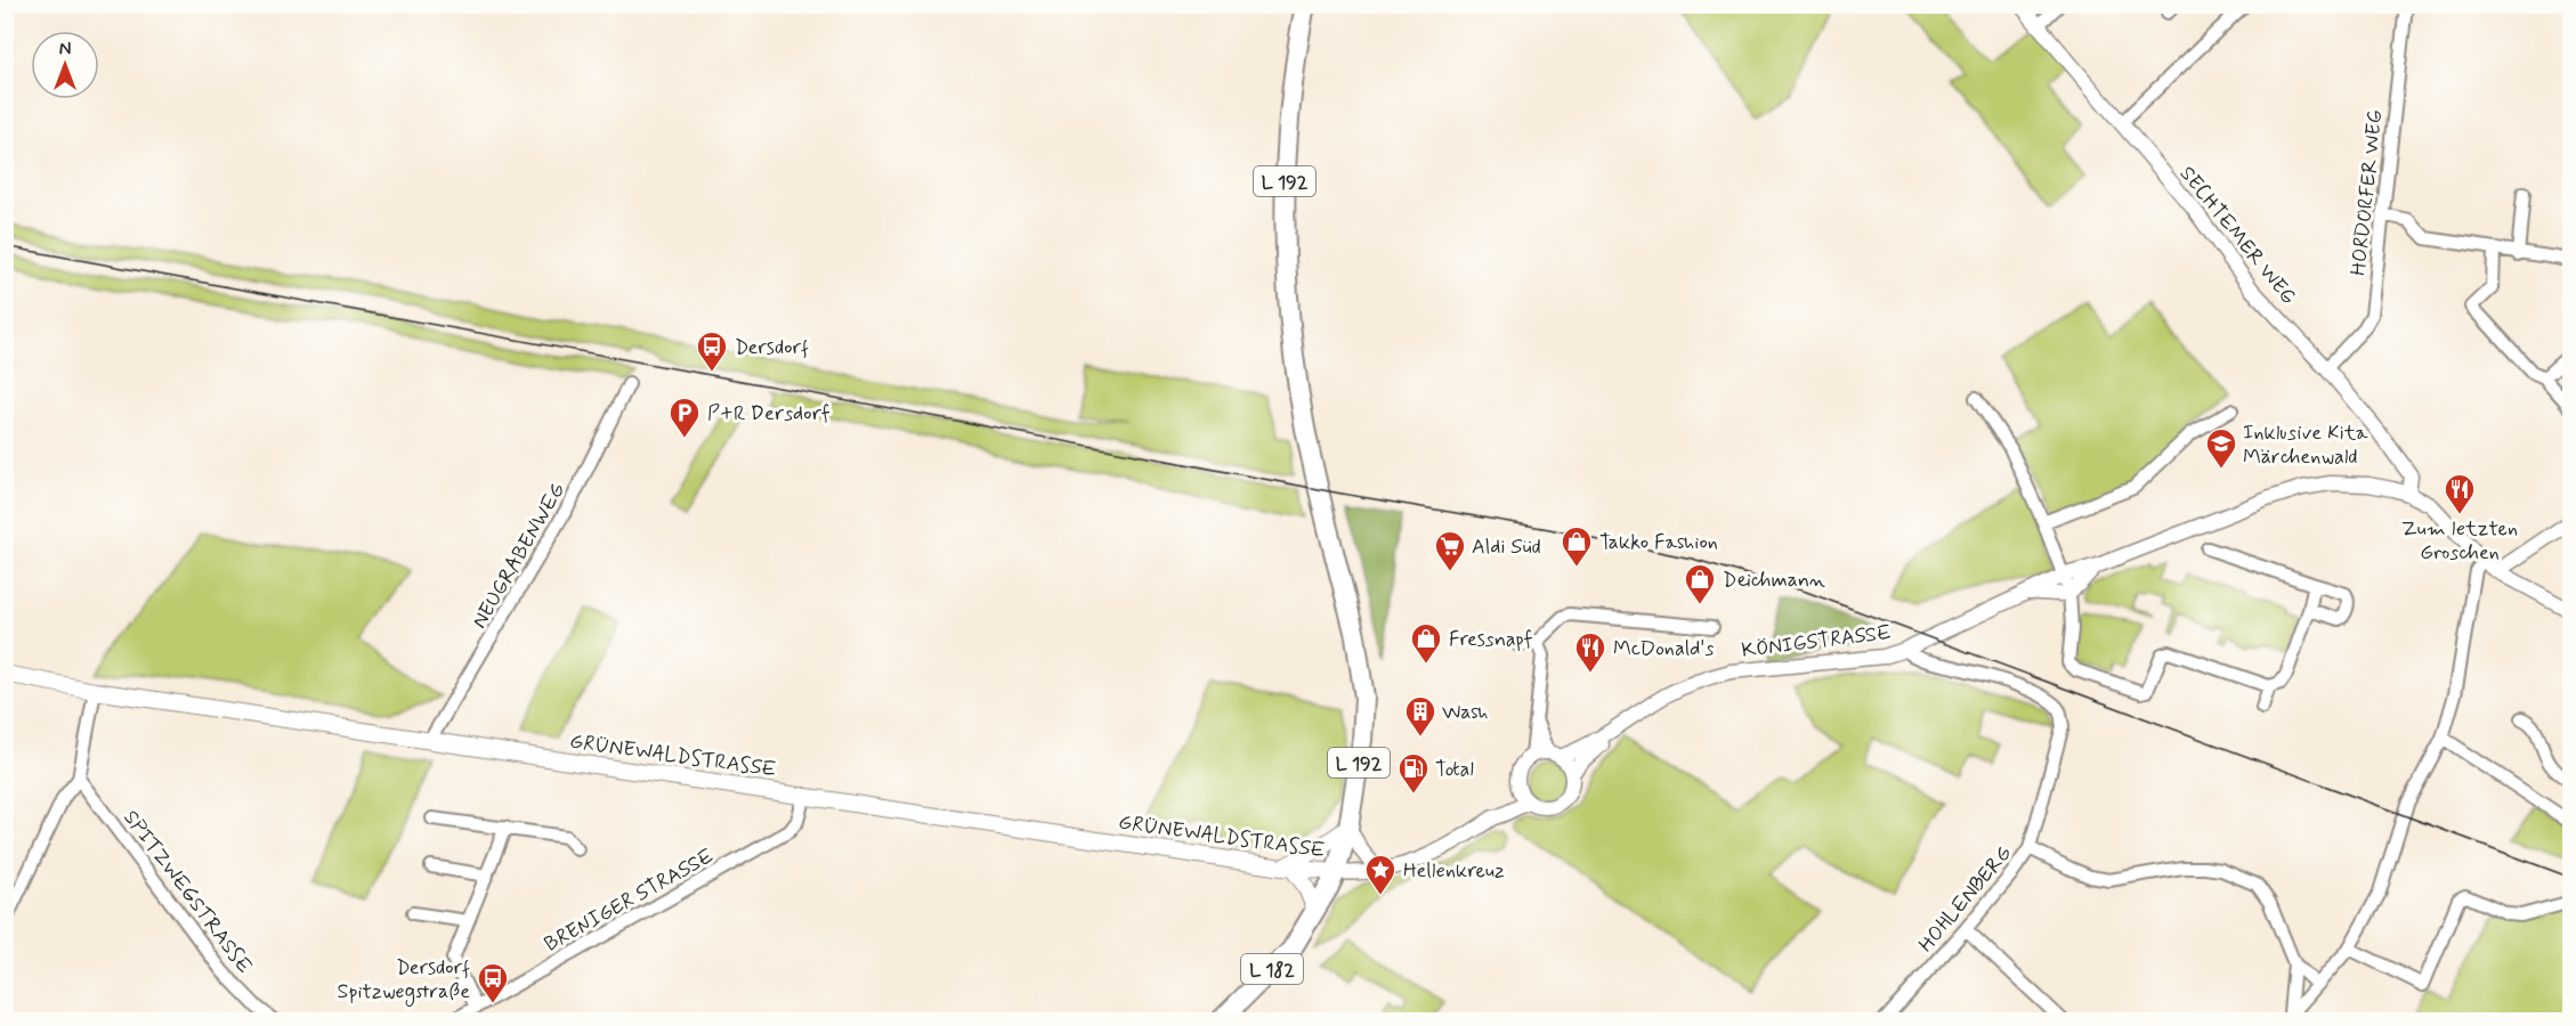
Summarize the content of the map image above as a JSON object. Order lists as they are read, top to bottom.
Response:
{
  "streets": {
    "main road": ["L 192", "GRÜNEWALDSTRASSE", "L 182"],
    "street": [
      "HORDORFER WEG",
      "SECHTEMER WEG",
      "NEUGRABENWEG",
      "KÖNIGSTRASSE",
      "SPITZWEGSTRASSE",
      "HOHLENBERG",
      "BRENIGER STRASSE"
    ]
  },
  "crossings": [
    ["L 192", "KÖNIGSTRASSE"],
    ["L 192", "GRÜNEWALDSTRASSE"],
    ["L 192", "L 182"],
    ["HORDORFER WEG", "SECHTEMER WEG"],
    ["SECHTEMER WEG", "KÖNIGSTRASSE"],
    ["NEUGRABENWEG", "GRÜNEWALDSTRASSE"],
    ["KÖNIGSTRASSE", "GRÜNEWALDSTRASSE"],
    ["KÖNIGSTRASSE", "HOHLENBERG"],
    ["KÖNIGSTRASSE", "L 182"],
    ["GRÜNEWALDSTRASSE", "BRENIGER STRASSE"],
    ["GRÜNEWALDSTRASSE", "L 182"]
  ],
  "places": {
    "bus stop": ["Dersdorf", "Dersdorf Spitzwegstraße"],
    "parking": ["P+R Dersdorf"],
    "school or university": ["Inklusive Kita Märchenwald"],
    "restaurant": ["Zum letzten Groschen", "McDonald's"],
    "shop": ["Takko Fashion", "Deichmann", "Fressnapf"],
    "supermarket": ["Aldi Süd"],
    "building": ["Wash"],
    "fuel station": ["Total"],
    "place": ["Hellenkreuz"]
  },
  "north": "top"
}
